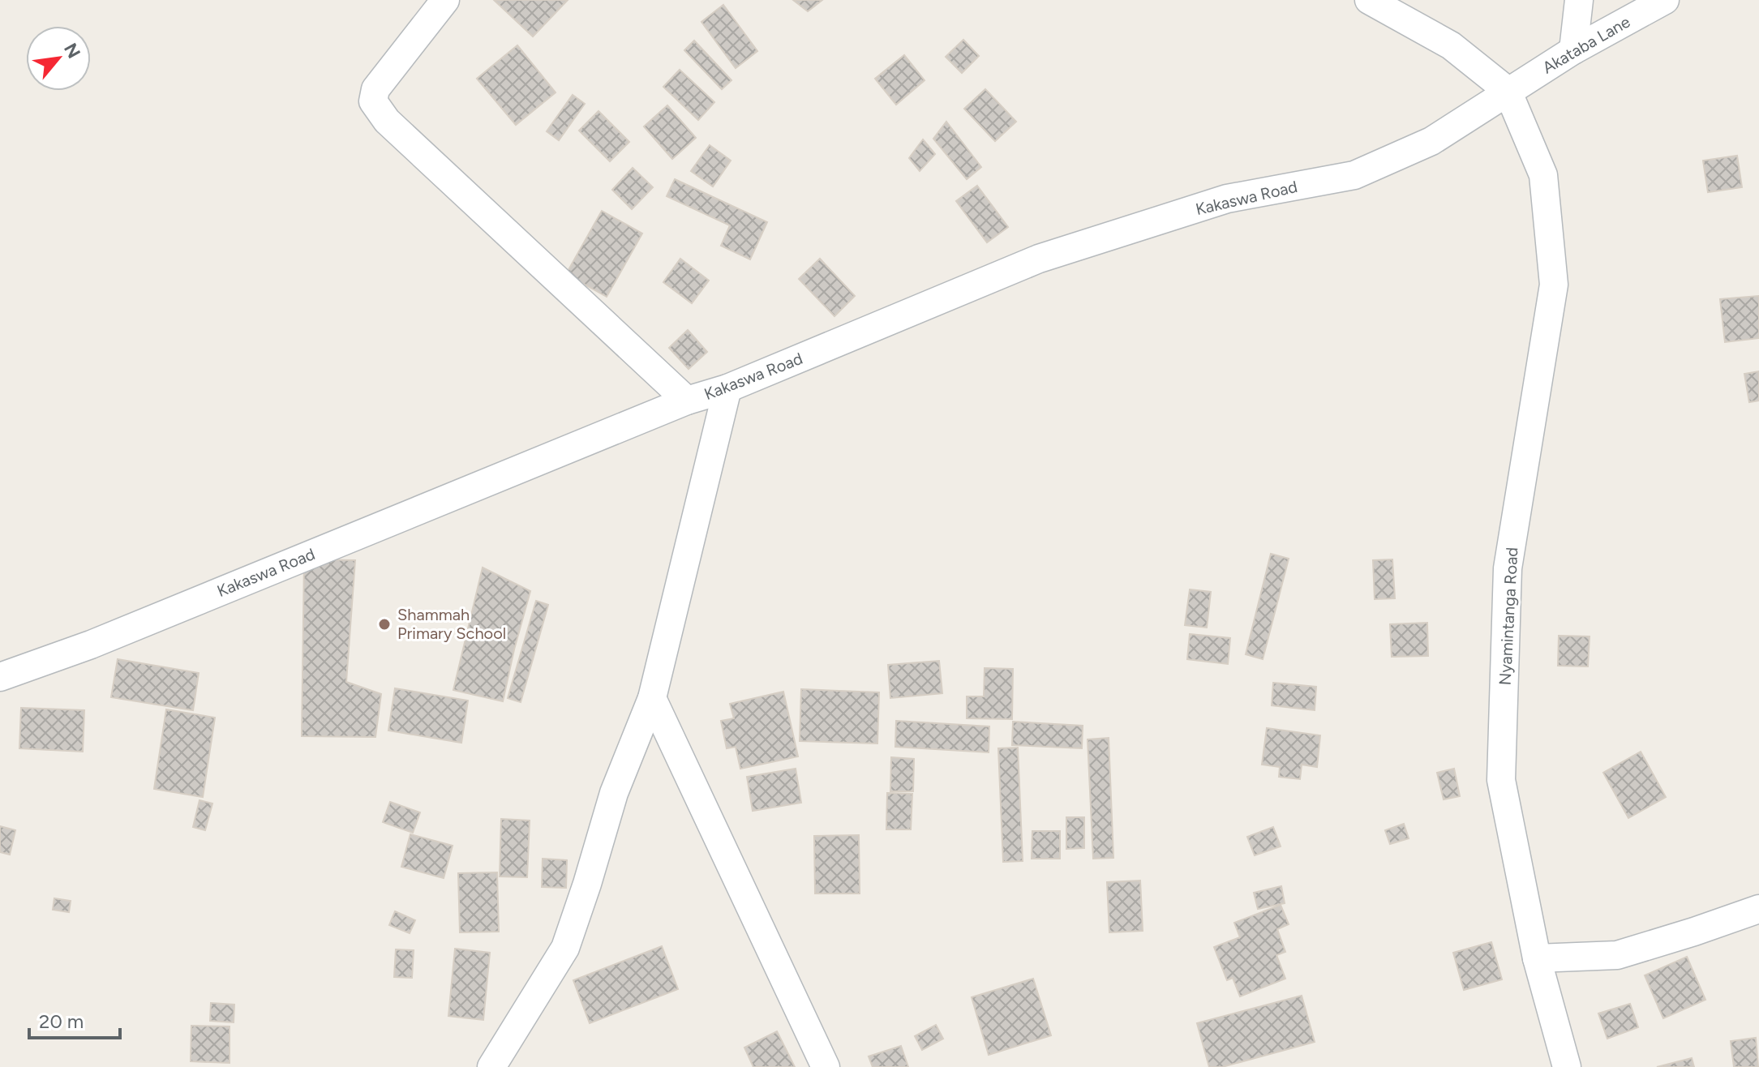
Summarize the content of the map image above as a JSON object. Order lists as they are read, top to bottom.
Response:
{
  "streets": {
    "street": ["Akataba Lane", "Kakaswa Road", "Nyamintanga Road"]
  },
  "crossings": [
    ["Akataba Lane", "Kakaswa Road"],
    ["Akataba Lane", "Nyamintanga Road"],
    ["Kakaswa Road", "Nyamintanga Road"]
  ],
  "places": ["Shammah Primary School"],
  "scale_bar": "20 m",
  "north": "top right"
}
